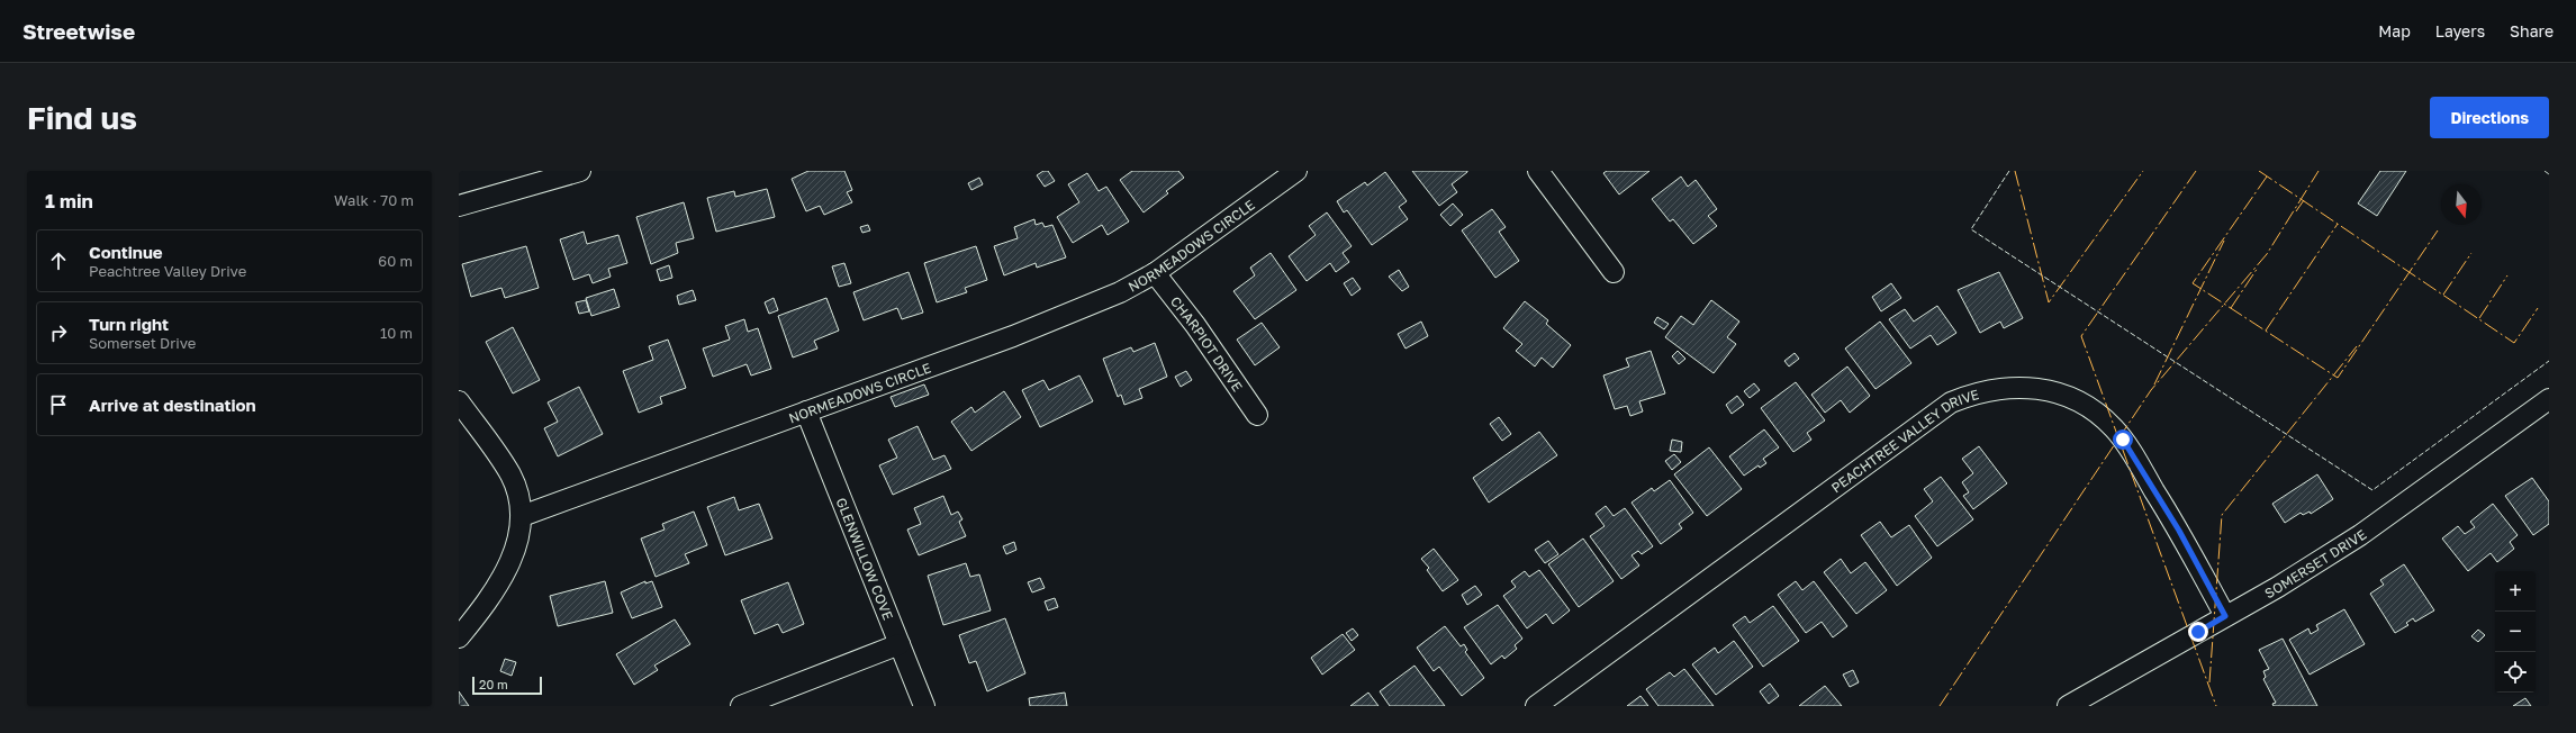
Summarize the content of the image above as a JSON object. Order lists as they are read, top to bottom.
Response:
{
  "streets": {
    "street": [
      "NORMEADOWS CIRCLE",
      "CHARPIOT DRIVE",
      "PEACHTREE VALLEY DRIVE",
      "GLENWILLOW COVE",
      "SOMERSET DRIVE"
    ]
  },
  "crossings": [
    ["NORMEADOWS CIRCLE", "CHARPIOT DRIVE"],
    ["NORMEADOWS CIRCLE", "GLENWILLOW COVE"],
    ["PEACHTREE VALLEY DRIVE", "SOMERSET DRIVE"]
  ],
  "scale_bar": "20 m",
  "north": "bottom",
  "page": {
    "header": "Streetwise",
    "nav": ["Map", "Layers", "Share"],
    "buttons": "Directions",
    "title": "Find us",
    "heading": ["1 min", "Walk · 70 m"],
    "list": [
      ["Continue", "Peachtree Valley Drive", "60 m"],
      ["Turn right", "Somerset Drive", "10 m"],
      "Arrive at destination"
    ],
    "map_buttons": ["+", "−"],
    "scale": "20 m"
  }
}
